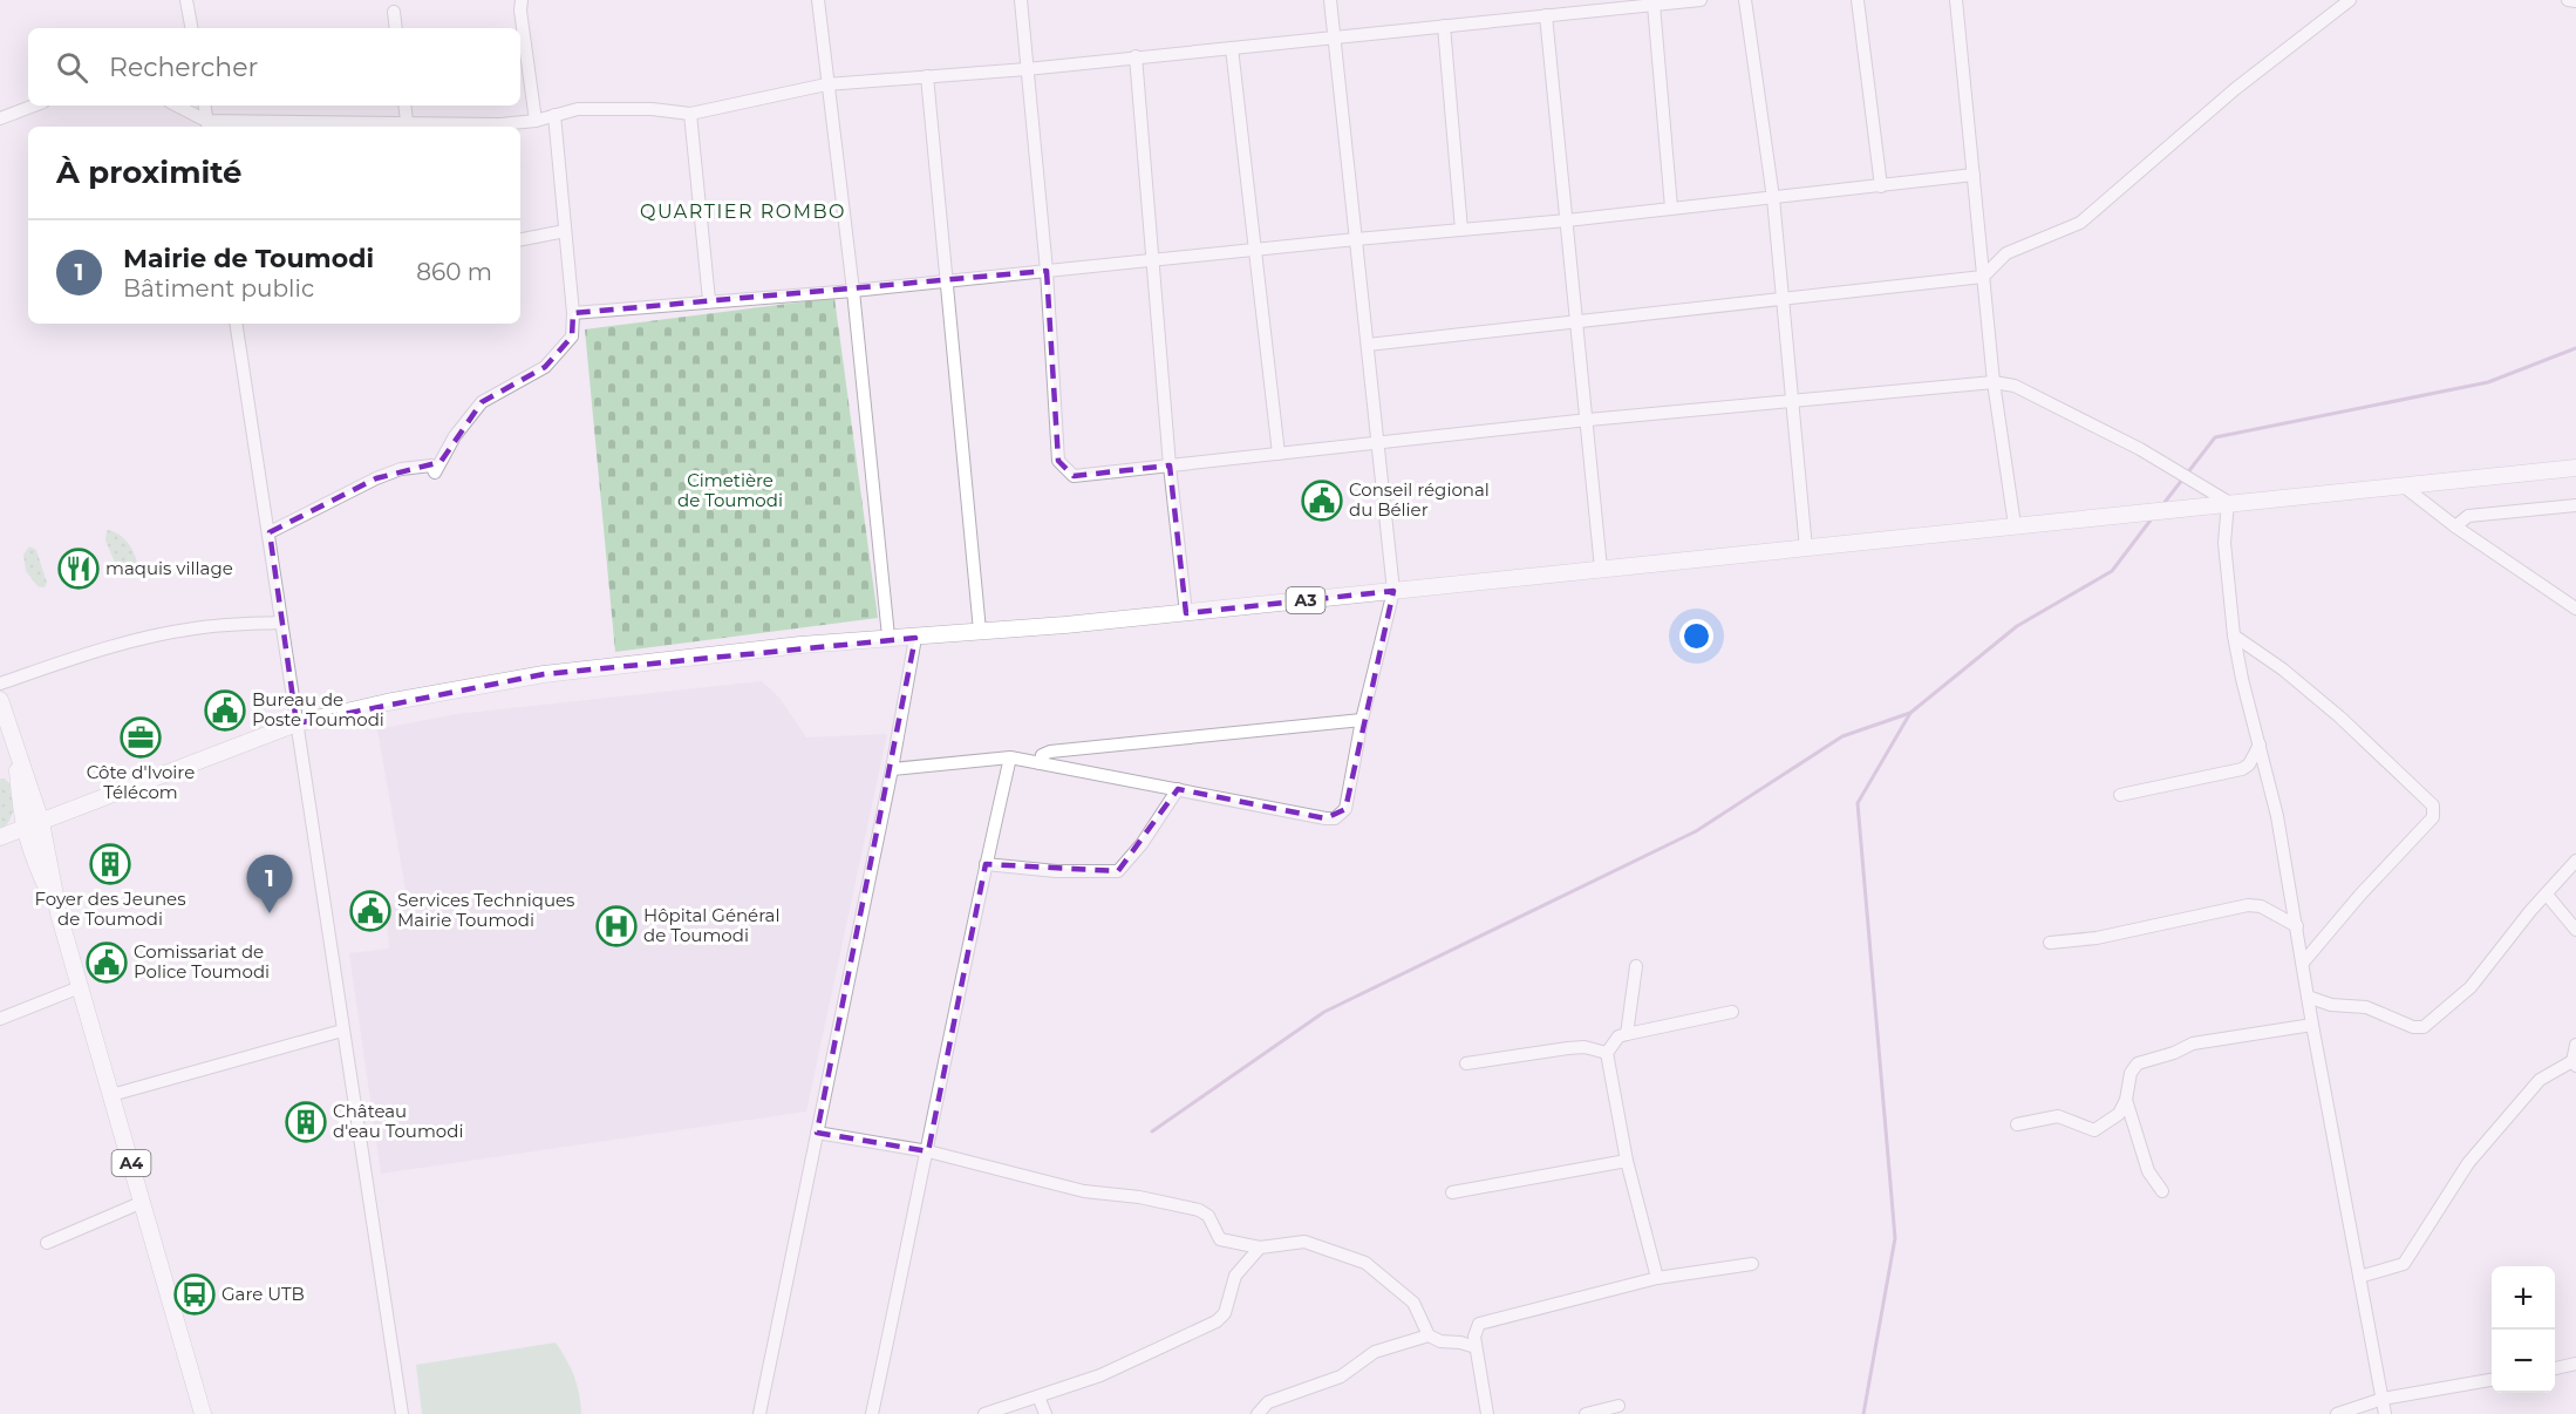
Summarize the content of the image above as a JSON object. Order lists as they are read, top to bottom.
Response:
{
  "streets": {
    "main road": ["A3", "A4"]
  },
  "crossings": [
    ["A3", "A4"]
  ],
  "districts": ["QUARTIER ROMBO"],
  "parks": ["Cimetière de Toumodi"],
  "places": {
    "public building": [
      "Conseil régional du Bélier",
      "Bureau de Poste Toumodi",
      "Services Techniques Mairie Toumodi",
      "Comissariat de Police Toumodi"
    ],
    "restaurant": ["maquis village"],
    "office": ["Côte d'Ivoire Télécom"],
    "building": ["Foyer des Jeunes de Toumodi", "Château d'eau Toumodi"],
    "hospital": ["Hôpital Général de Toumodi"],
    "bus stop": ["Gare UTB"]
  },
  "page": {
    "search": "Rechercher",
    "heading": "À proximité",
    "list": [
      {
        "mark": "1",
        "name": "Mairie de Toumodi",
        "note": "Bâtiment public",
        "value": "860 m"
      }
    ],
    "pins": "1",
    "map_buttons": ["+", "−"]
  }
}
